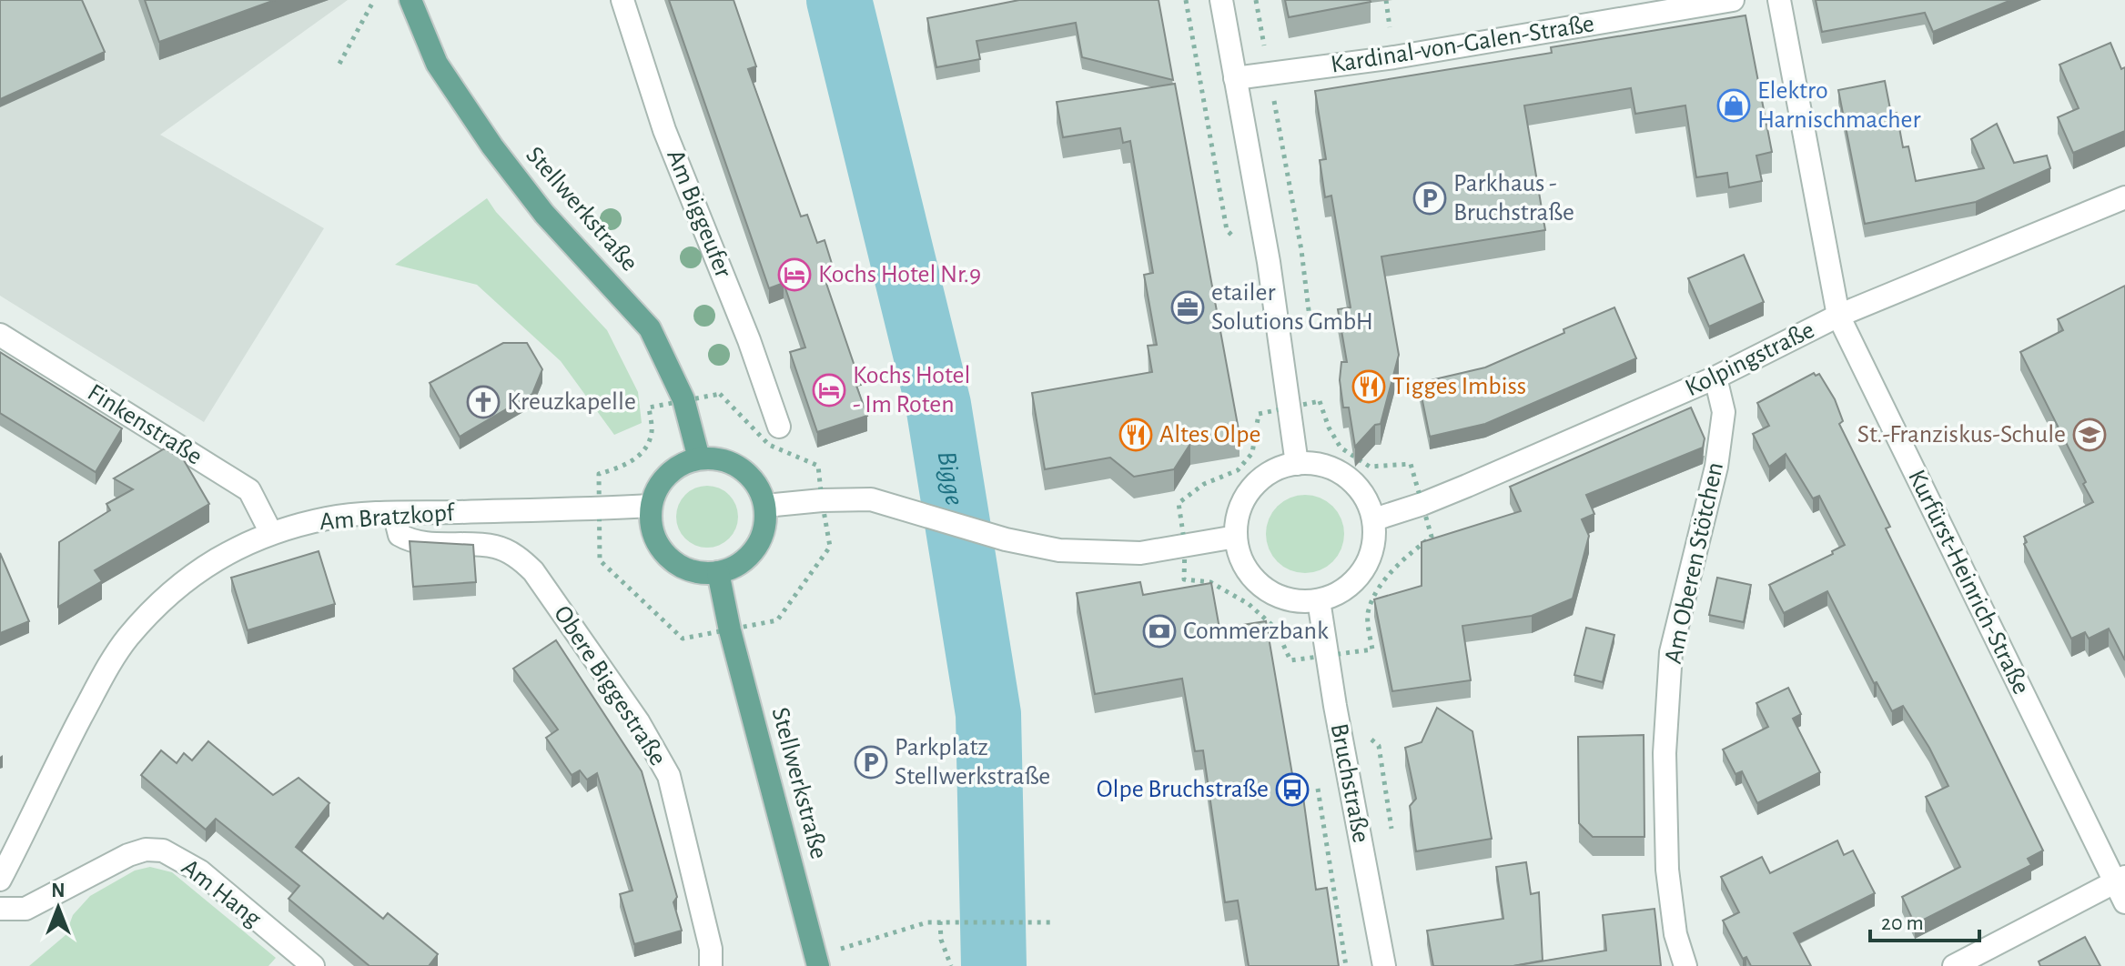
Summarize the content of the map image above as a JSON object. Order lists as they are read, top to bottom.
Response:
{
  "streets": {
    "main road": ["Stellwerkstraße"],
    "street": [
      "Kardinal-von-Galen-Straße",
      "Am Biggeufer",
      "Kolpingstraße",
      "Finkenstraße",
      "Am Bratzkopf",
      "Am Oberen Stötchen",
      "Kurfürst-Heinrich-Straße",
      "Obere Biggestraße",
      "Bruchstraße",
      "Am Hang"
    ]
  },
  "crossings": [
    ["Stellwerkstraße", "Am Bratzkopf"],
    ["Kolpingstraße", "Am Oberen Stötchen"],
    ["Kolpingstraße", "Kurfürst-Heinrich-Straße"],
    ["Kolpingstraße", "Bruchstraße"],
    ["Finkenstraße", "Am Bratzkopf"],
    ["Am Bratzkopf", "Obere Biggestraße"]
  ],
  "water": ["Bigge"],
  "places": {
    "shop": ["Elektro Harnischmacher"],
    "parking": ["Parkhaus - Bruchstraße", "Parkplatz Stellwerkstraße"],
    "hotel": ["Kochs Hotel Nr.9", "Kochs Hotel - Im Roten"],
    "office": ["etailer Solutions GmbH"],
    "restaurant": ["Tigges Imbiss", "Altes Olpe"],
    "church": ["Kreuzkapelle"],
    "school or university": ["St.-Franziskus-Schule"],
    "bank": ["Commerzbank"],
    "bus stop": ["Olpe Bruchstraße"]
  },
  "scale_bar": "20 m",
  "north": "top"
}
